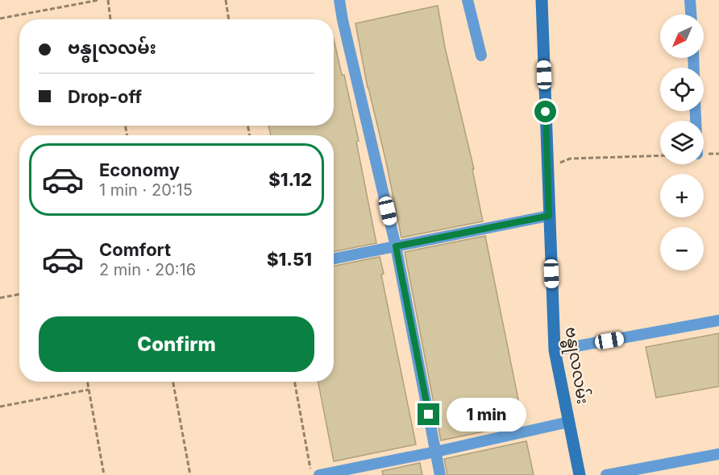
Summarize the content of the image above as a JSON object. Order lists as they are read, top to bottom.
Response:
{
  "streets": {
    "street": ["ဗန္ဓုလလမ်း"]
  },
  "north": "bottom left",
  "page": {
    "map_buttons": ["+", "−"],
    "banner": ["ဗန္ဓုလလမ်း", "Drop-off"],
    "list": [
      {
        "name": "Economy",
        "note": "1 min · 20:15",
        "value": "$1.12"
      },
      {
        "name": "Comfort",
        "note": "2 min · 20:16",
        "value": "$1.51"
      }
    ],
    "buttons": "Confirm",
    "bubble": "1 min"
  }
}
